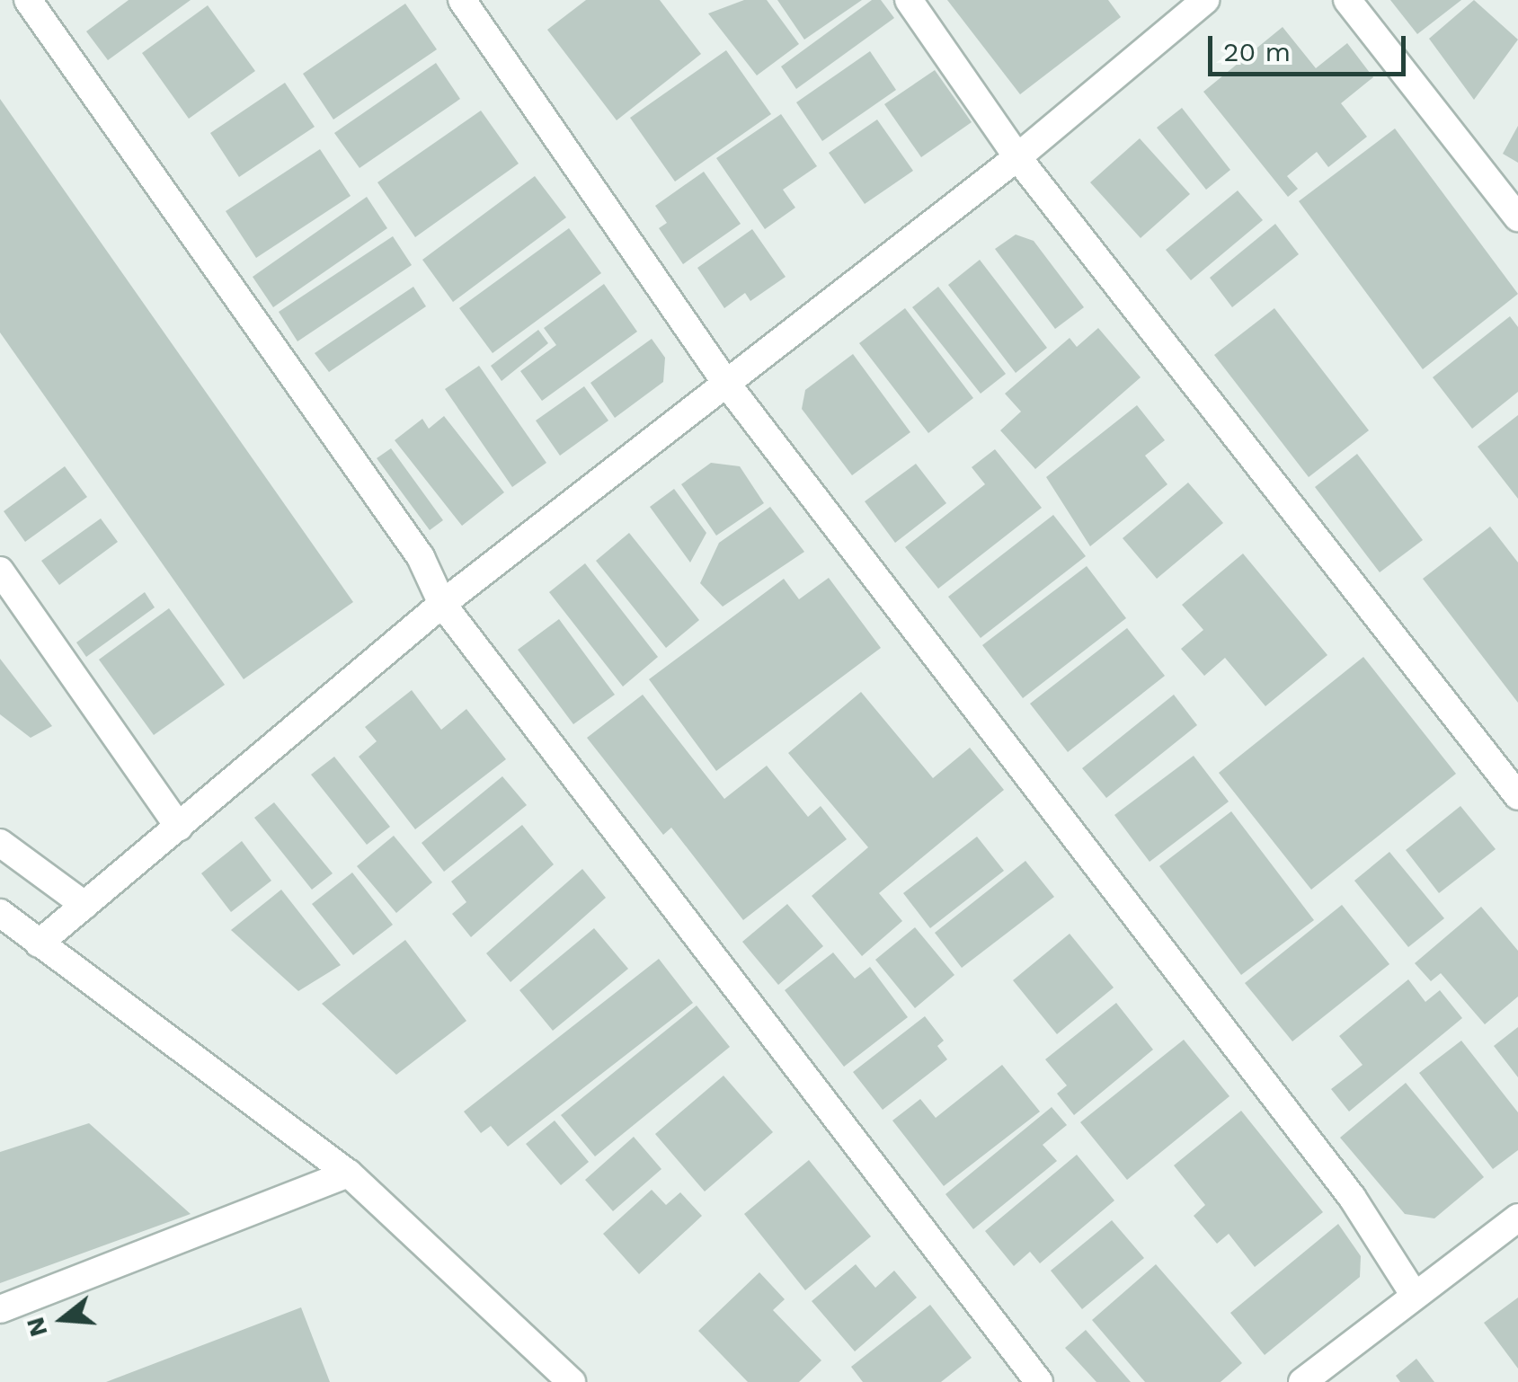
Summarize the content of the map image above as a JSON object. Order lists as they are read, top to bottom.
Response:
{
  "scale_bar": "20 m",
  "north": "left"
}
